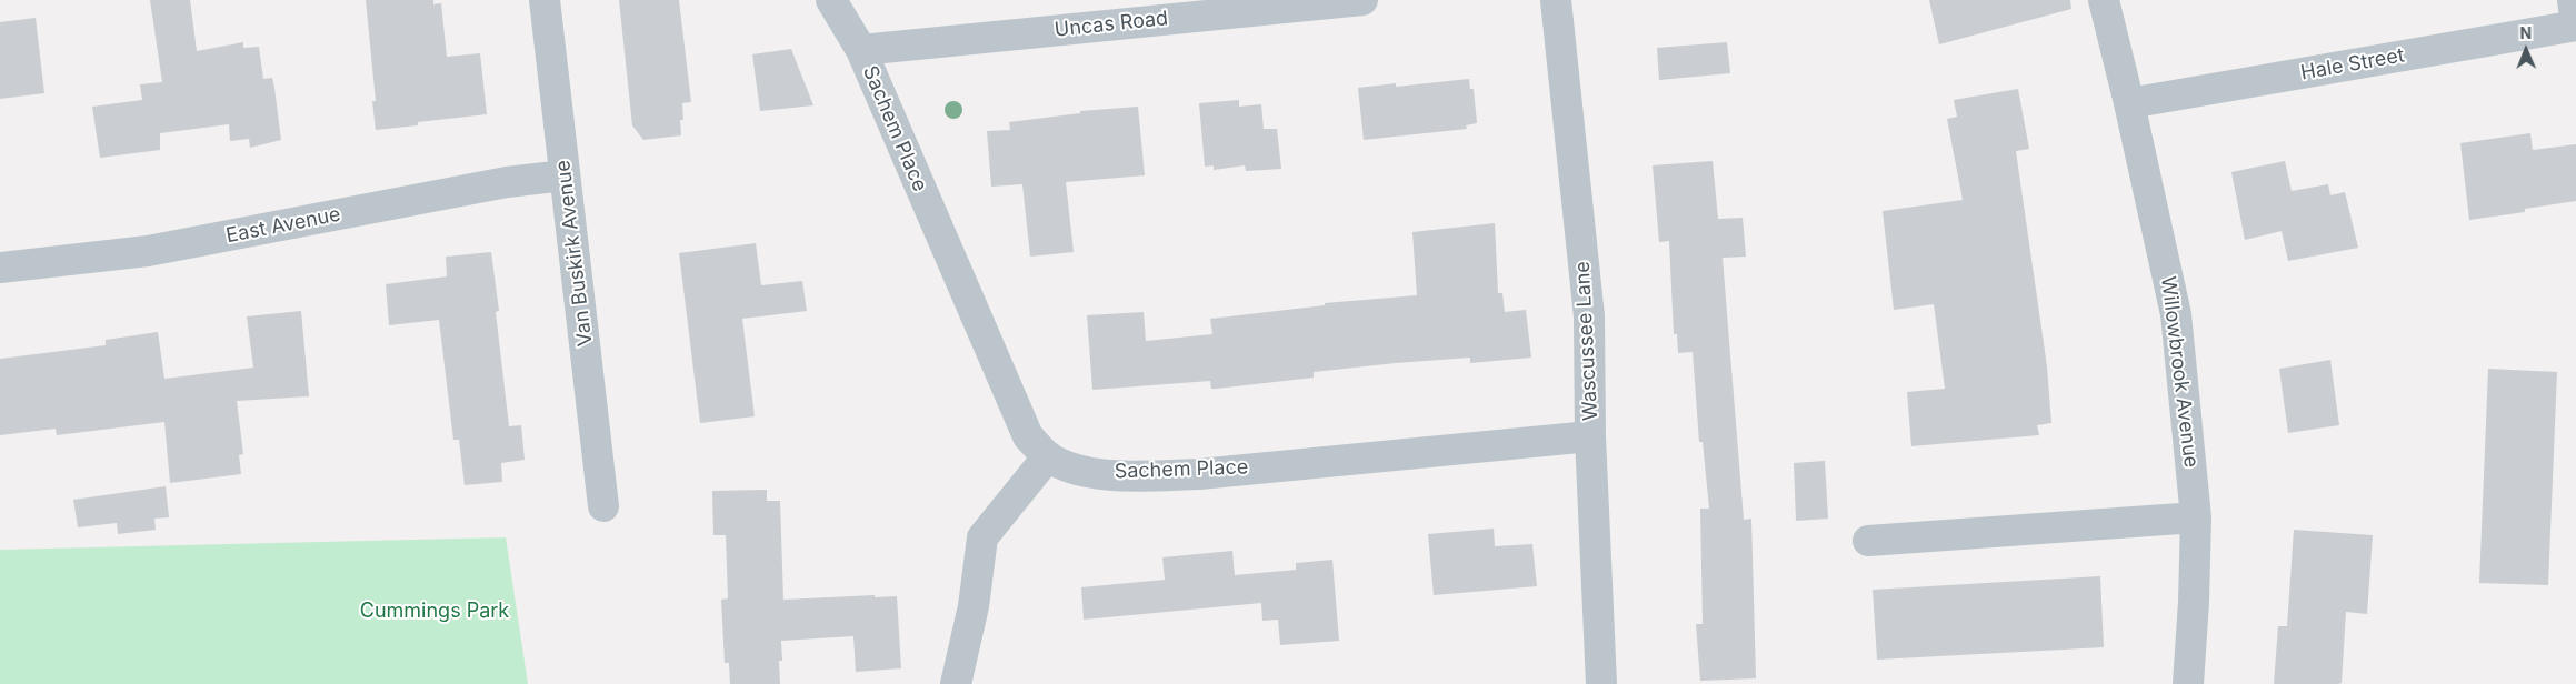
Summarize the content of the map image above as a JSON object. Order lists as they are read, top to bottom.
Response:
{
  "streets": {
    "street": [
      "Uncas Road",
      "Hale Street",
      "Sachem Place",
      "East Avenue",
      "Van Buskirk Avenue",
      "Wascussee Lane",
      "Willowbrook Avenue"
    ]
  },
  "crossings": [
    ["Uncas Road", "Sachem Place"],
    ["Hale Street", "Willowbrook Avenue"],
    ["Sachem Place", "Wascussee Lane"],
    ["East Avenue", "Van Buskirk Avenue"]
  ],
  "parks": ["Cummings Park"],
  "north": "top"
}
